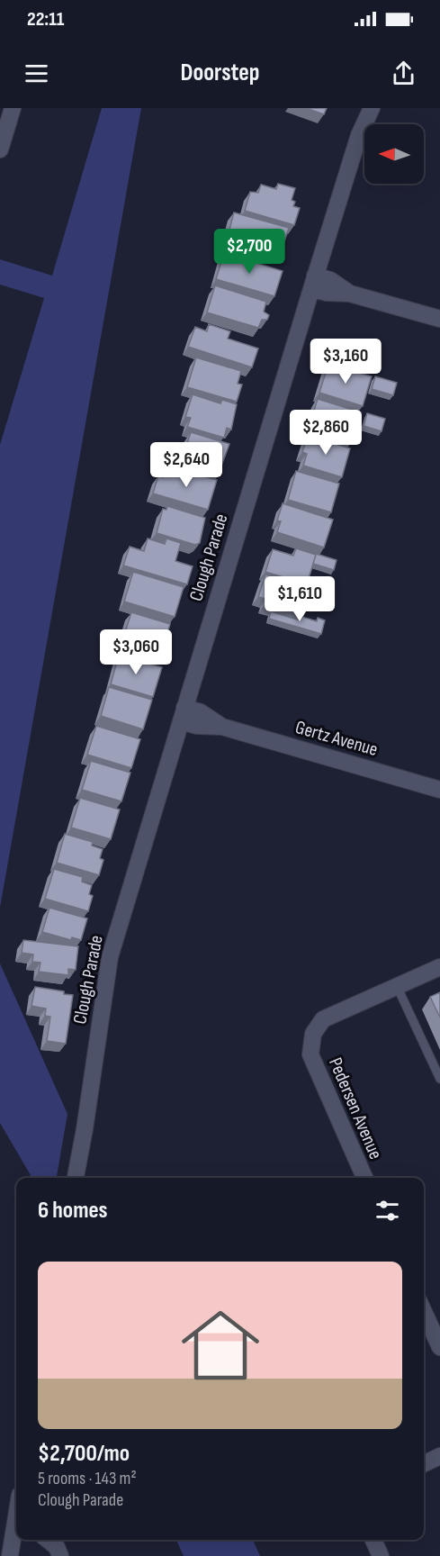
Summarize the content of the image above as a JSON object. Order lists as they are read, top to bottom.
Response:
{
  "streets": {
    "street": ["Clough Parade", "Gertz Avenue", "Pedersen Avenue"]
  },
  "crossings": [
    ["Clough Parade", "Gertz Avenue"]
  ],
  "north": "left",
  "page": {
    "status": "22:11",
    "header": "Doorstep",
    "price": [
      "$2,700",
      "$3,160",
      "$2,860",
      "$2,640",
      "$1,610",
      "$3,060"
    ],
    "heading": "6 homes",
    "list": [
      {
        "name": "$2,700/mo",
        "note": "5 rooms · 143 m² · Clough Parade"
      }
    ]
  }
}
